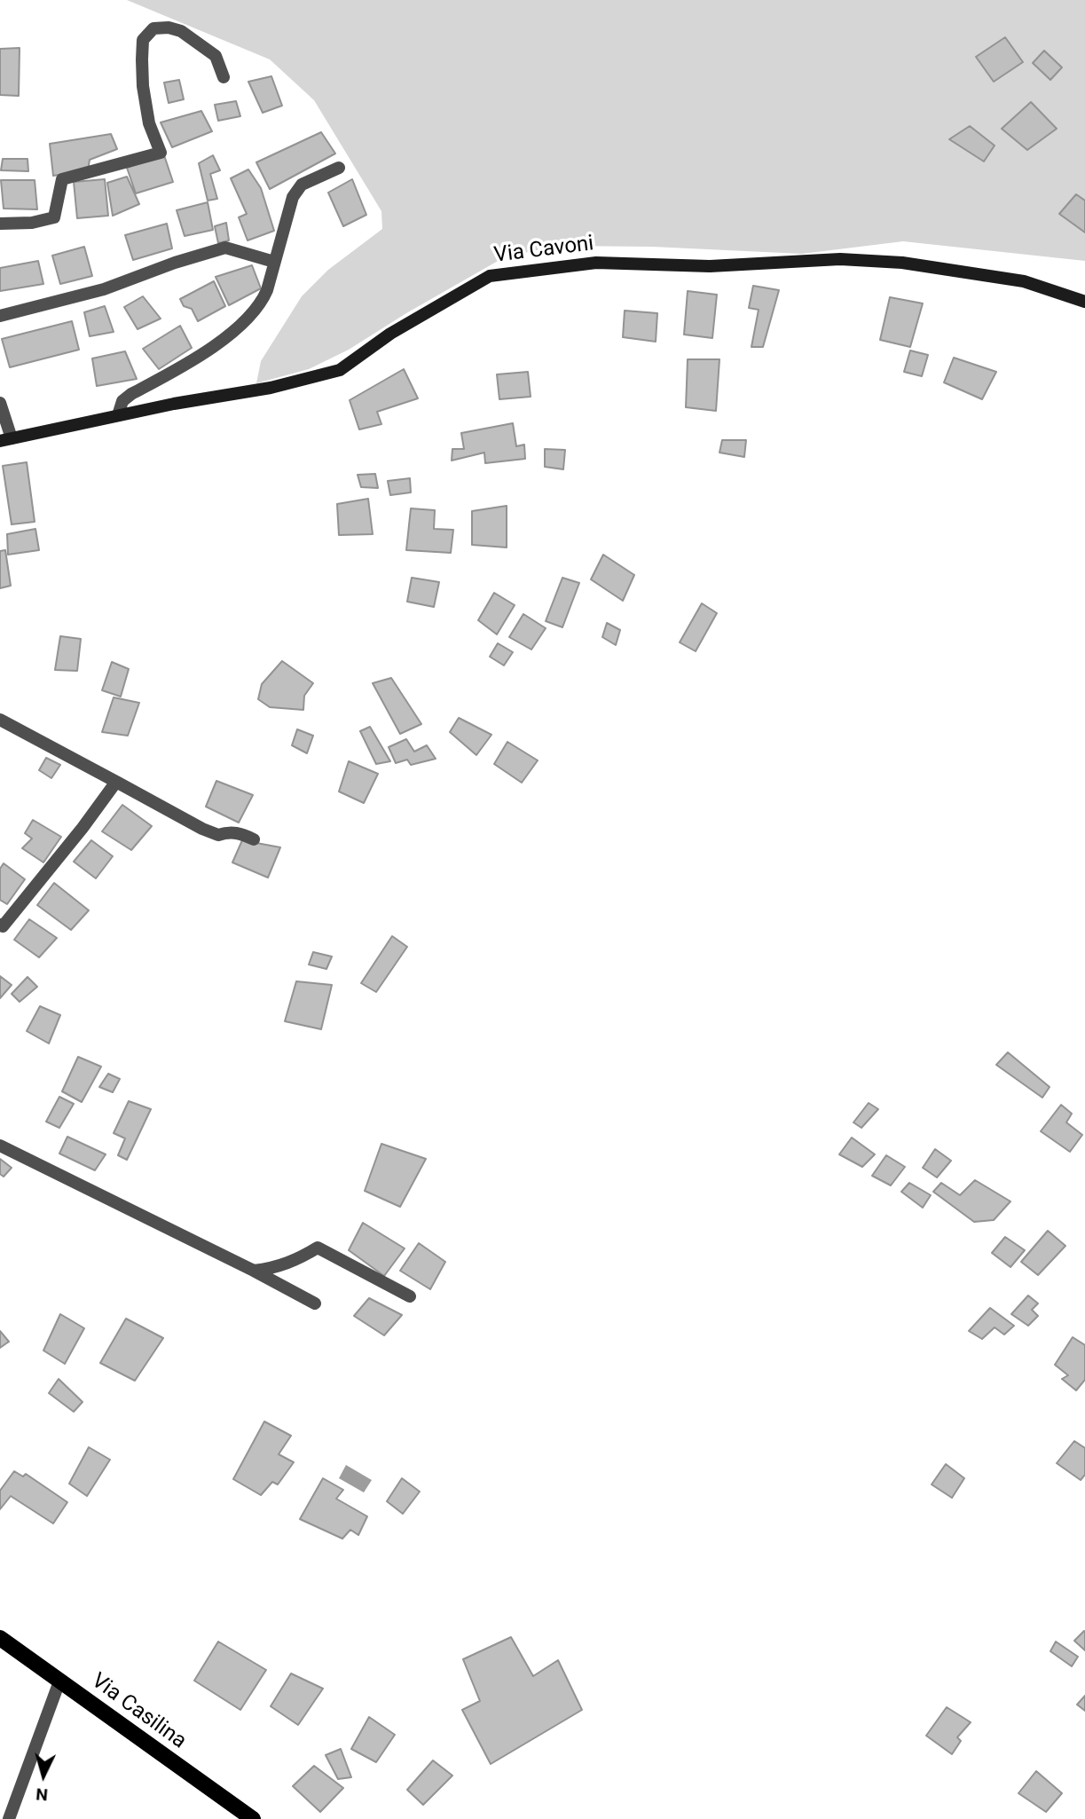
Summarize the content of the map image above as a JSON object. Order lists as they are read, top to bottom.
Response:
{
  "streets": {
    "main road": ["Via Casilina"],
    "street": ["Via Cavoni"]
  },
  "north": "bottom"
}
